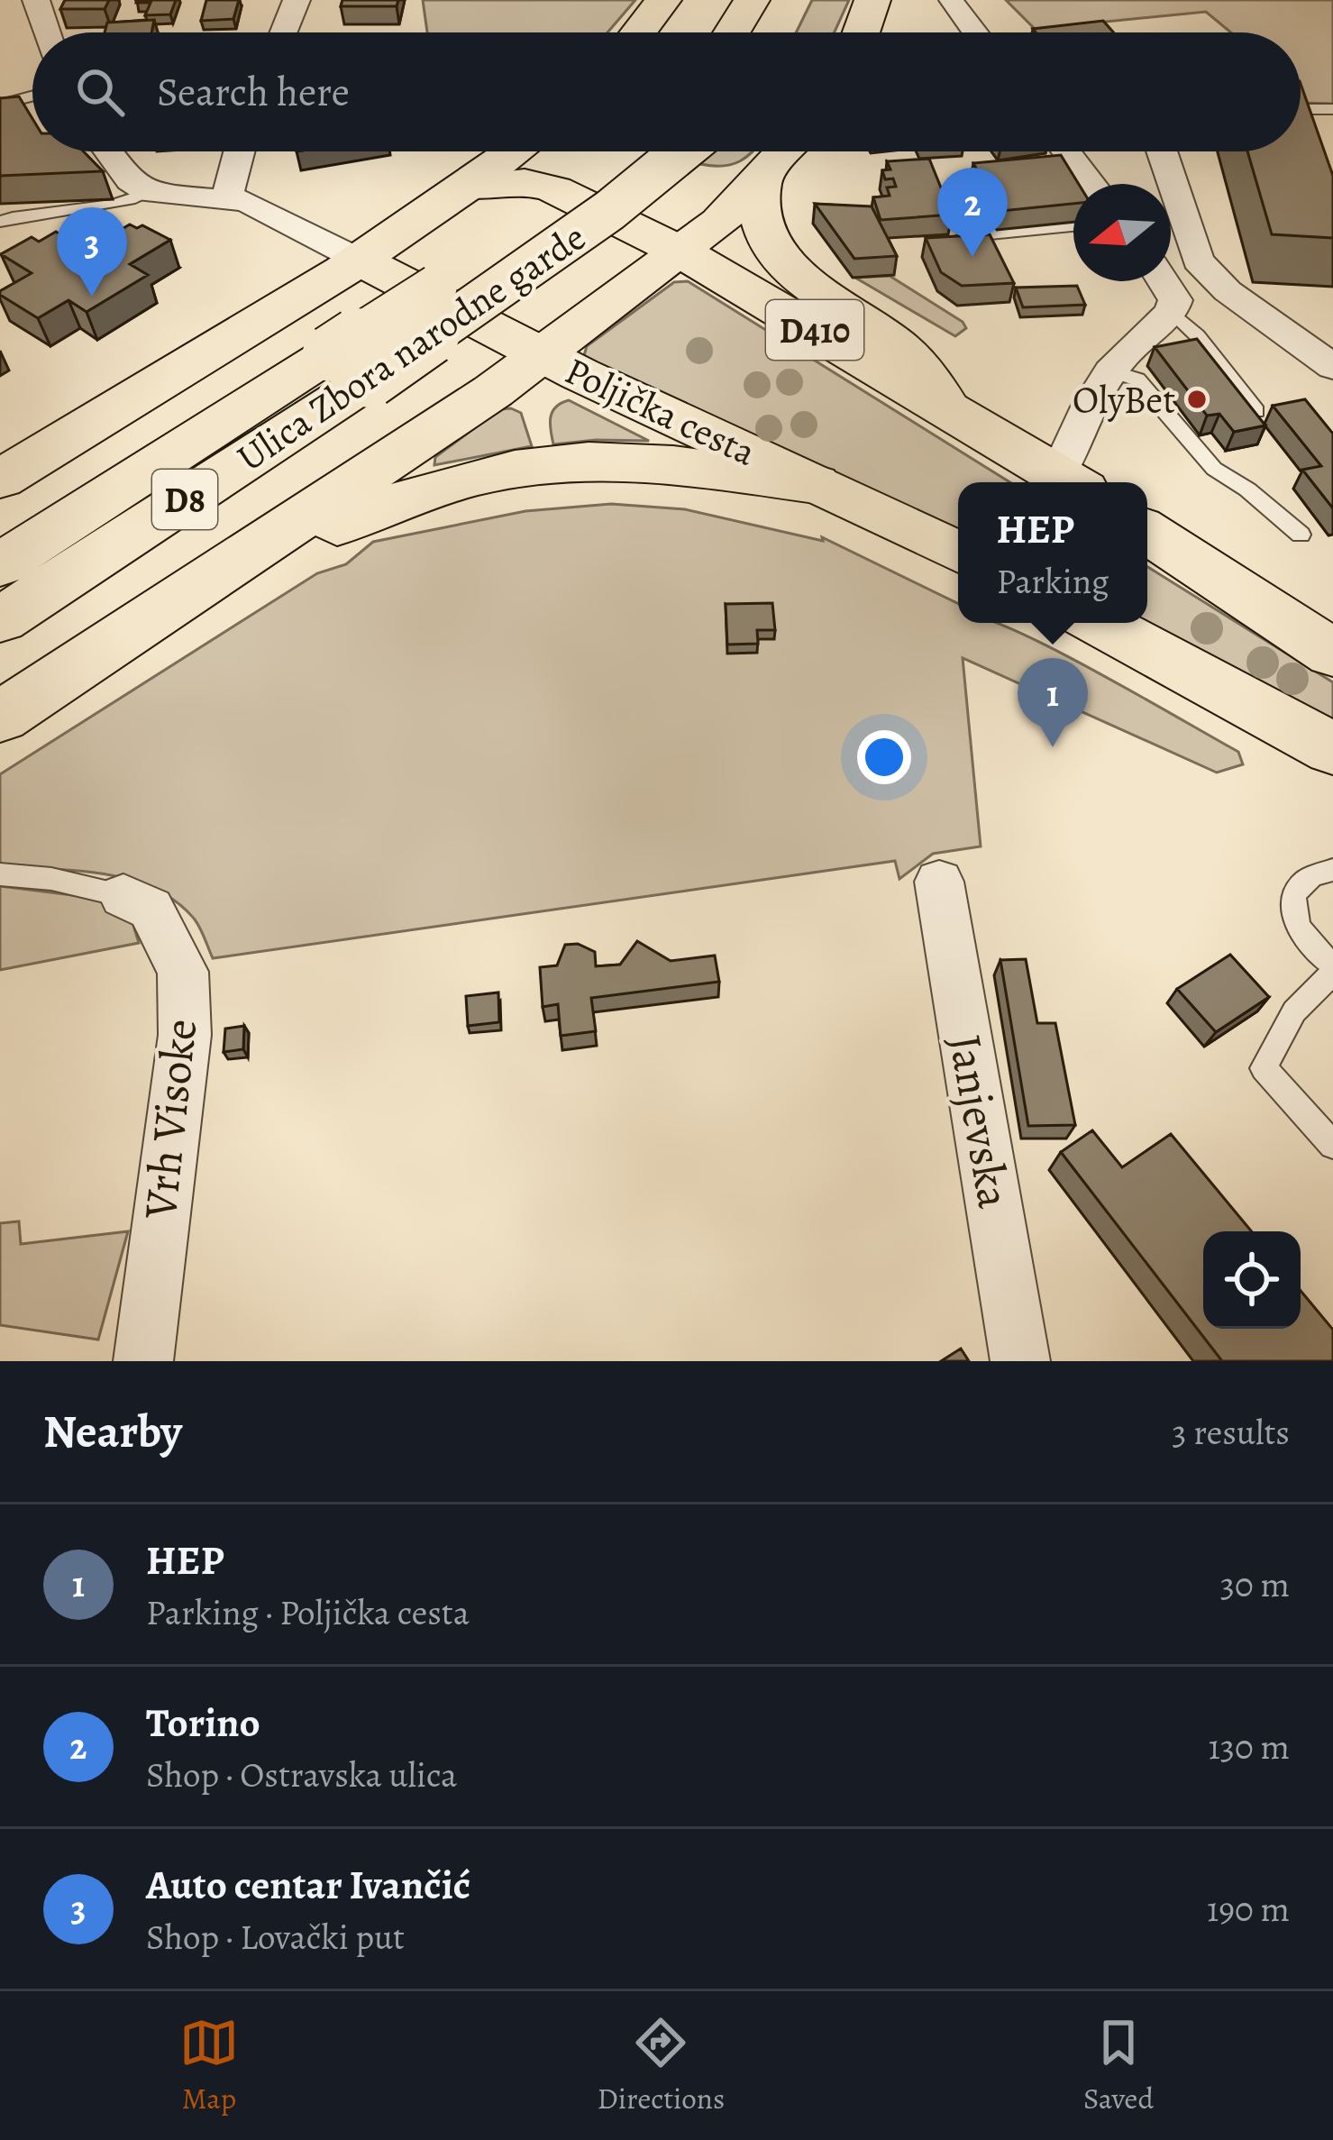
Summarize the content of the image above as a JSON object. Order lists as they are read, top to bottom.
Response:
{
  "streets": {
    "main road": [
      "D410",
      "Ulica Zbora narodne garde",
      "Poljička cesta",
      "D8"
    ],
    "street": ["Vrh Visoke", "Janjevska"]
  },
  "places": ["OlyBet"],
  "north": "left",
  "page": {
    "search": "Search here",
    "pins": ["2", "3", "1"],
    "popup": ["HEP", "Parking"],
    "heading": ["Nearby", "3 results"],
    "list": [
      {
        "mark": "1",
        "name": "HEP",
        "note": "Parking · Poljička cesta",
        "value": "30 m"
      },
      {
        "mark": "2",
        "name": "Torino",
        "note": "Shop · Ostravska ulica",
        "value": "130 m"
      },
      {
        "mark": "3",
        "name": "Auto centar Ivančić",
        "note": "Shop · Lovački put",
        "value": "190 m"
      }
    ],
    "nav": ["Map", "Directions", "Saved"]
  }
}
